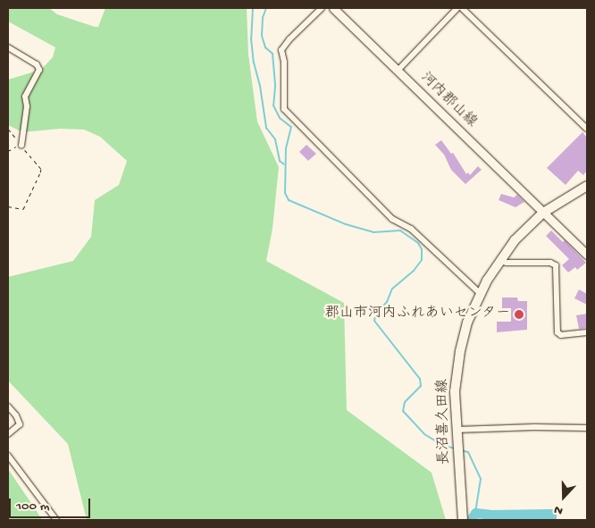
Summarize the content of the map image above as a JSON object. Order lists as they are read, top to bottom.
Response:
{
  "streets": {
    "main road": ["河内郡山線", "長沼喜久田線"]
  },
  "crossings": [
    ["河内郡山線", "長沼喜久田線"]
  ],
  "places": ["郡山市河内ふれあいセンター"],
  "scale_bar": "100 m",
  "north": "bottom"
}
